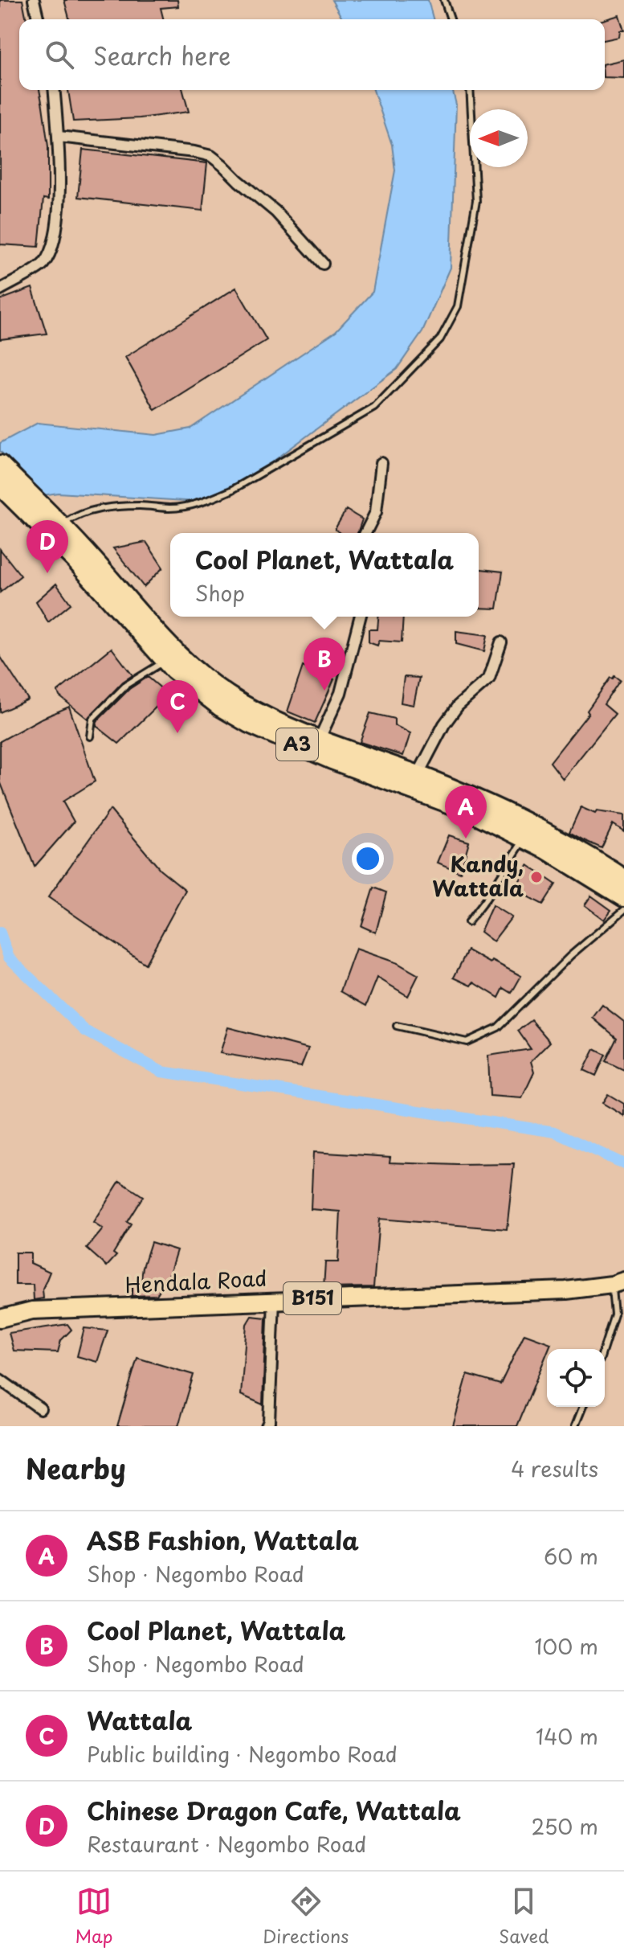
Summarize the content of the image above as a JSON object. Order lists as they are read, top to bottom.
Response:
{
  "streets": {
    "highway": ["A3"],
    "main road": ["Hendala Road", "B151"]
  },
  "places": ["Kandy, Wattala"],
  "north": "left",
  "page": {
    "search": "Search here",
    "pins": [
      "D",
      "B",
      "C",
      "A"
    ],
    "popup": ["Cool Planet, Wattala", "Shop"],
    "heading": ["Nearby", "4 results"],
    "list": [
      {
        "mark": "A",
        "name": "ASB Fashion, Wattala",
        "note": "Shop · Negombo Road",
        "value": "60 m"
      },
      {
        "mark": "B",
        "name": "Cool Planet, Wattala",
        "note": "Shop · Negombo Road",
        "value": "100 m"
      },
      {
        "mark": "C",
        "name": "Wattala",
        "note": "Public building · Negombo Road",
        "value": "140 m"
      },
      {
        "mark": "D",
        "name": "Chinese Dragon Cafe, Wattala",
        "note": "Restaurant · Negombo Road",
        "value": "250 m"
      }
    ],
    "nav": ["Map", "Directions", "Saved"]
  }
}
